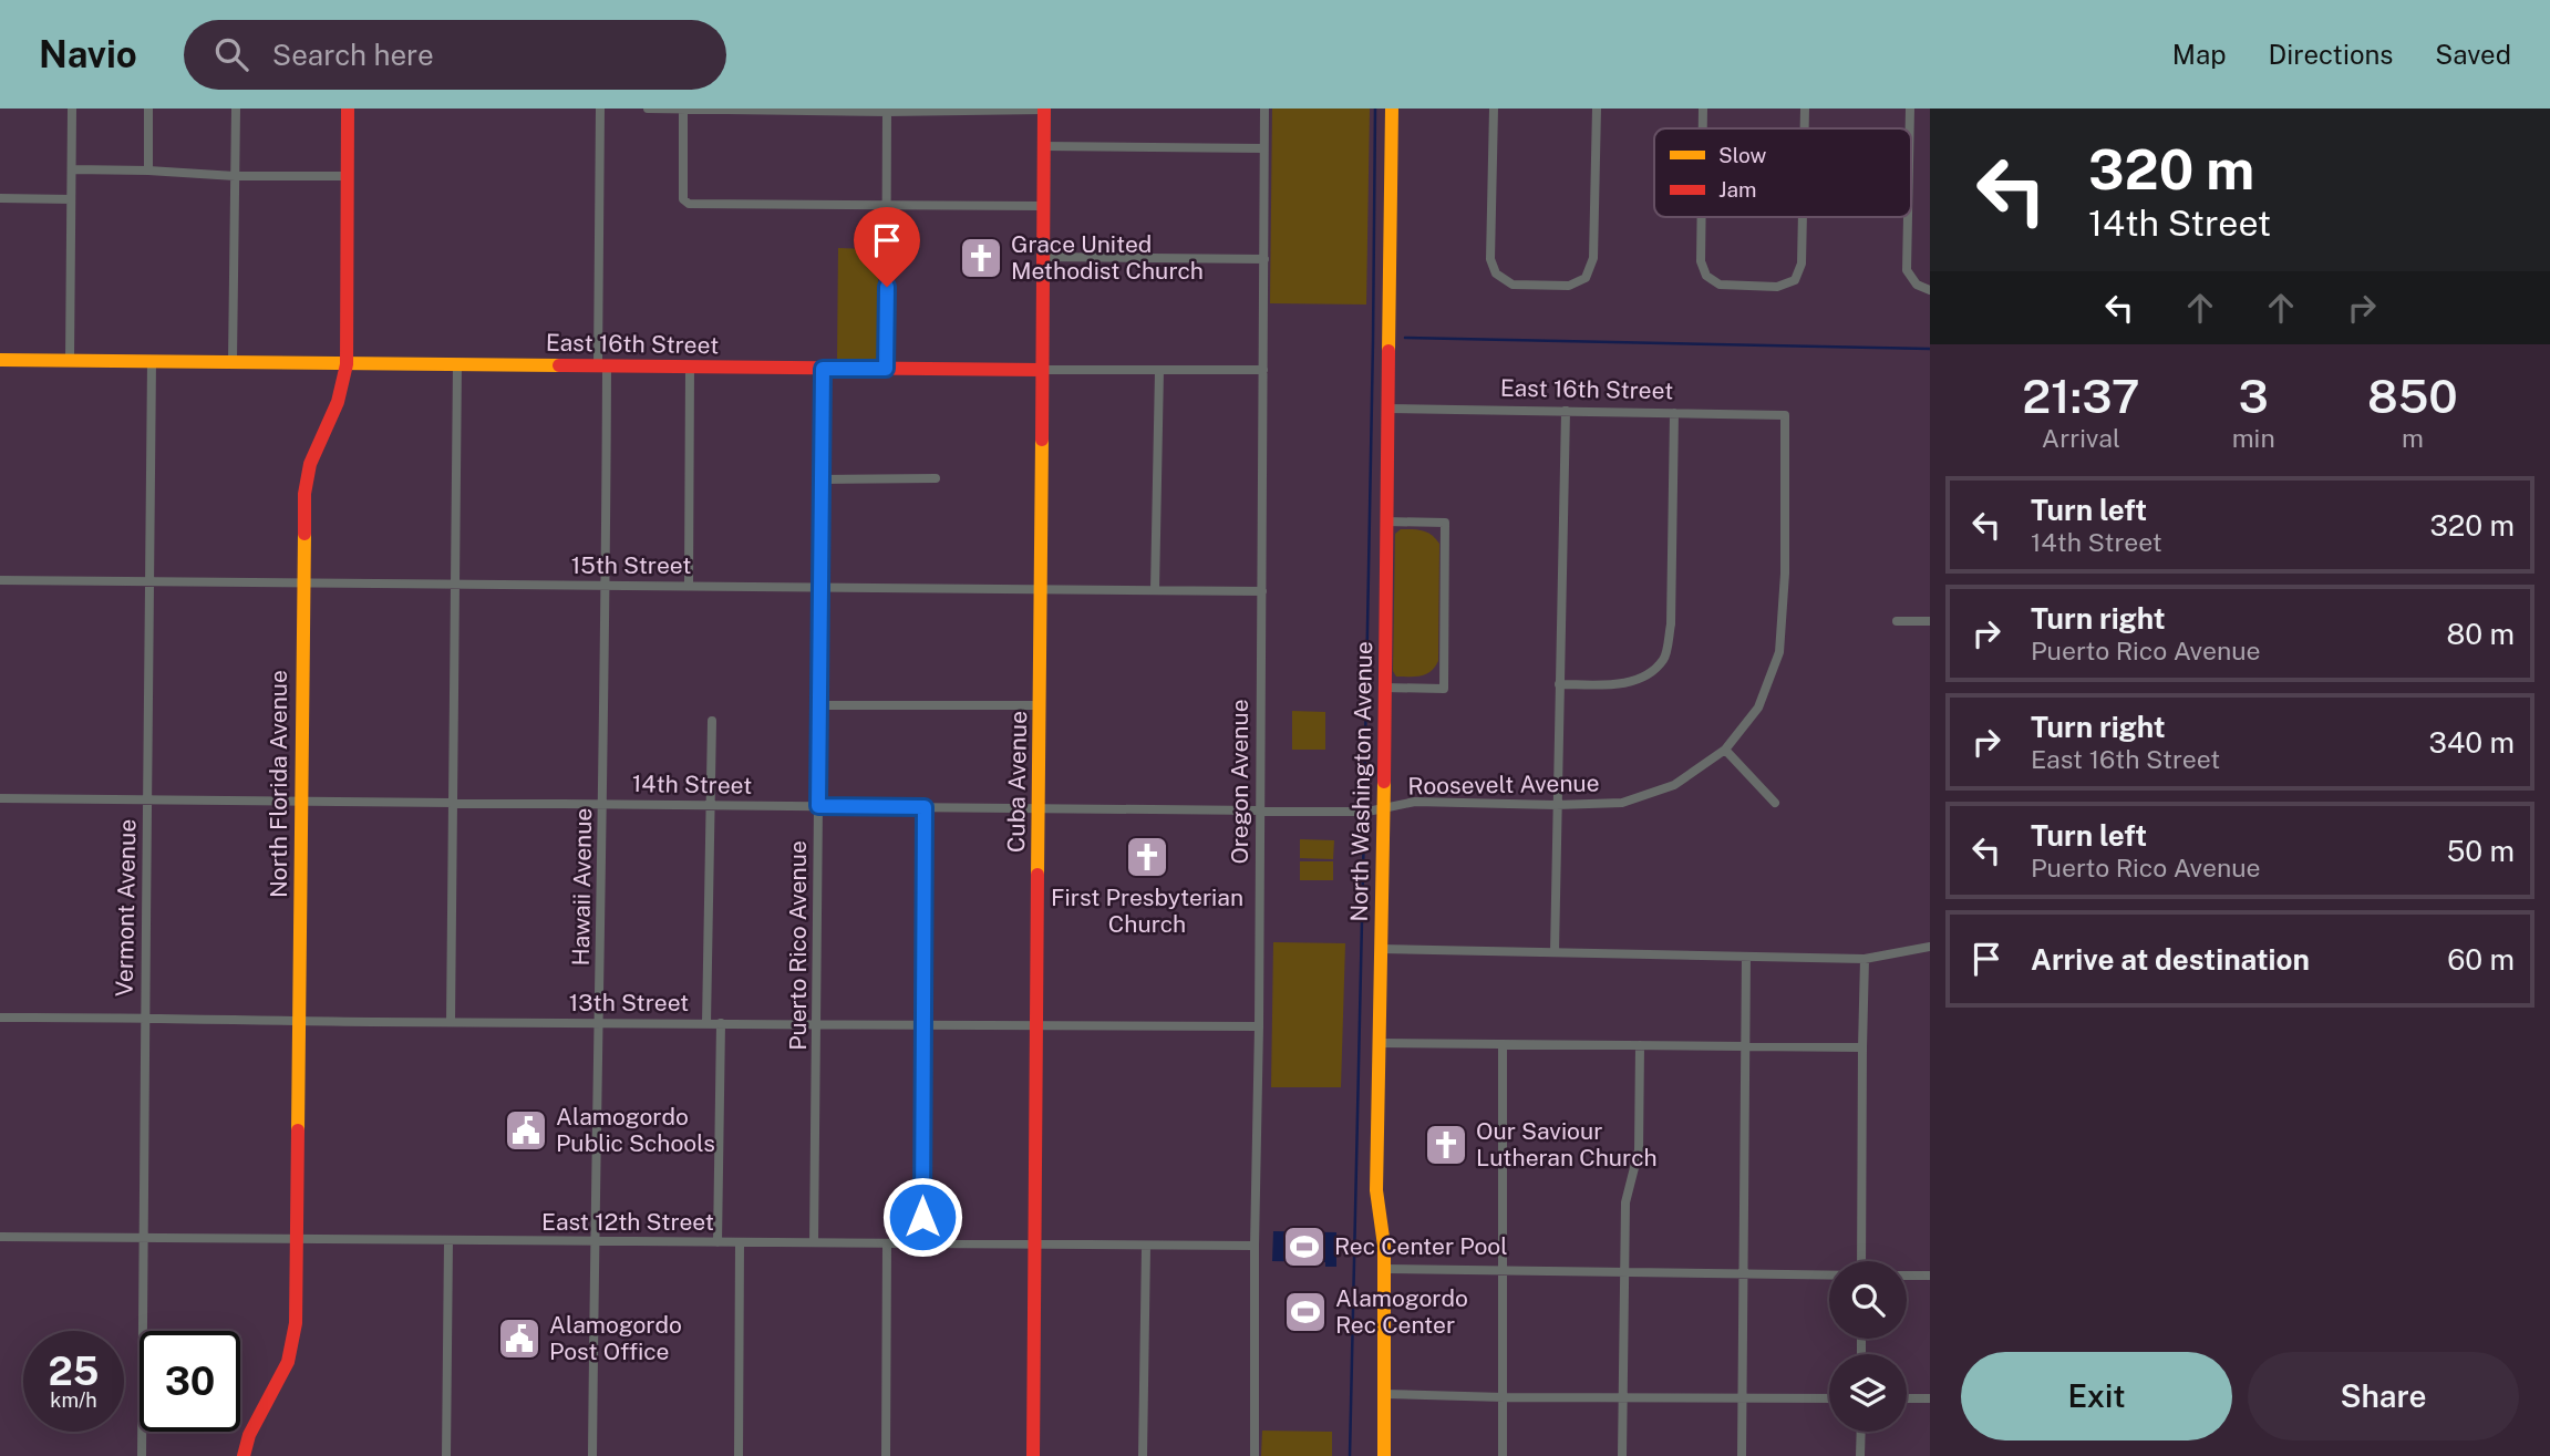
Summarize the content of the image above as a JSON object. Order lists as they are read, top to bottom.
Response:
{
  "streets": {
    "main road": [
      "East 16th Street",
      "Cuba Avenue",
      "North Washington Avenue",
      "North Florida Avenue"
    ],
    "street": [
      "15th Street",
      "Oregon Avenue",
      "14th Street",
      "Roosevelt Avenue",
      "Hawaii Avenue",
      "Vermont Avenue",
      "Puerto Rico Avenue",
      "13th Street",
      "East 12th Street"
    ]
  },
  "crossings": [
    ["East 16th Street", "Cuba Avenue"],
    ["East 16th Street", "Oregon Avenue"],
    ["East 16th Street", "North Washington Avenue"],
    ["East 16th Street", "North Florida Avenue"],
    ["East 16th Street", "Roosevelt Avenue"],
    ["East 16th Street", "Hawaii Avenue"],
    ["East 16th Street", "Vermont Avenue"],
    ["East 16th Street", "Puerto Rico Avenue"],
    ["15th Street", "Cuba Avenue"],
    ["15th Street", "Oregon Avenue"],
    ["15th Street", "North Florida Avenue"],
    ["15th Street", "Hawaii Avenue"],
    ["15th Street", "Vermont Avenue"],
    ["15th Street", "Puerto Rico Avenue"],
    ["Cuba Avenue", "14th Street"],
    ["Cuba Avenue", "13th Street"],
    ["Cuba Avenue", "East 12th Street"],
    ["Oregon Avenue", "14th Street"],
    ["Oregon Avenue", "13th Street"],
    ["Oregon Avenue", "East 12th Street"],
    ["North Washington Avenue", "14th Street"],
    ["North Washington Avenue", "Roosevelt Avenue"],
    ["North Florida Avenue", "14th Street"],
    ["North Florida Avenue", "13th Street"],
    ["North Florida Avenue", "East 12th Street"],
    ["14th Street", "Roosevelt Avenue"],
    ["14th Street", "Hawaii Avenue"],
    ["14th Street", "Vermont Avenue"],
    ["14th Street", "Puerto Rico Avenue"],
    ["Hawaii Avenue", "13th Street"],
    ["Hawaii Avenue", "East 12th Street"],
    ["Vermont Avenue", "13th Street"],
    ["Vermont Avenue", "East 12th Street"],
    ["Puerto Rico Avenue", "13th Street"],
    ["Puerto Rico Avenue", "East 12th Street"]
  ],
  "places": {
    "church": ["Grace United Methodist Church", "First Presbyterian Church", "Our Saviour Lutheran Church"],
    "public building": ["Alamogordo Public Schools", "Alamogordo Post Office"],
    "sports": ["Rec Center Pool", "Alamogordo Rec Center"]
  },
  "legend": ["Slow", "Jam"],
  "page": {
    "header": "Navio",
    "search": "Search here",
    "nav": ["Map", "Directions", "Saved"],
    "turn": ["320 m", "14th Street"],
    "eta": [
      "21:37",
      "Arrival",
      "3",
      "min",
      "850",
      "m"
    ],
    "list": [
      {
        "name": "Turn left",
        "note": "14th Street",
        "value": "320 m"
      },
      {
        "name": "Turn right",
        "note": "Puerto Rico Avenue",
        "value": "80 m"
      },
      {
        "name": "Turn right",
        "note": "East 16th Street",
        "value": "340 m"
      },
      {
        "name": "Turn left",
        "note": "Puerto Rico Avenue",
        "value": "50 m"
      },
      {
        "name": "Arrive at destination",
        "value": "60 m"
      }
    ],
    "speed": "25 km/h",
    "limit": "30",
    "buttons": ["Exit", "Share"]
  }
}
